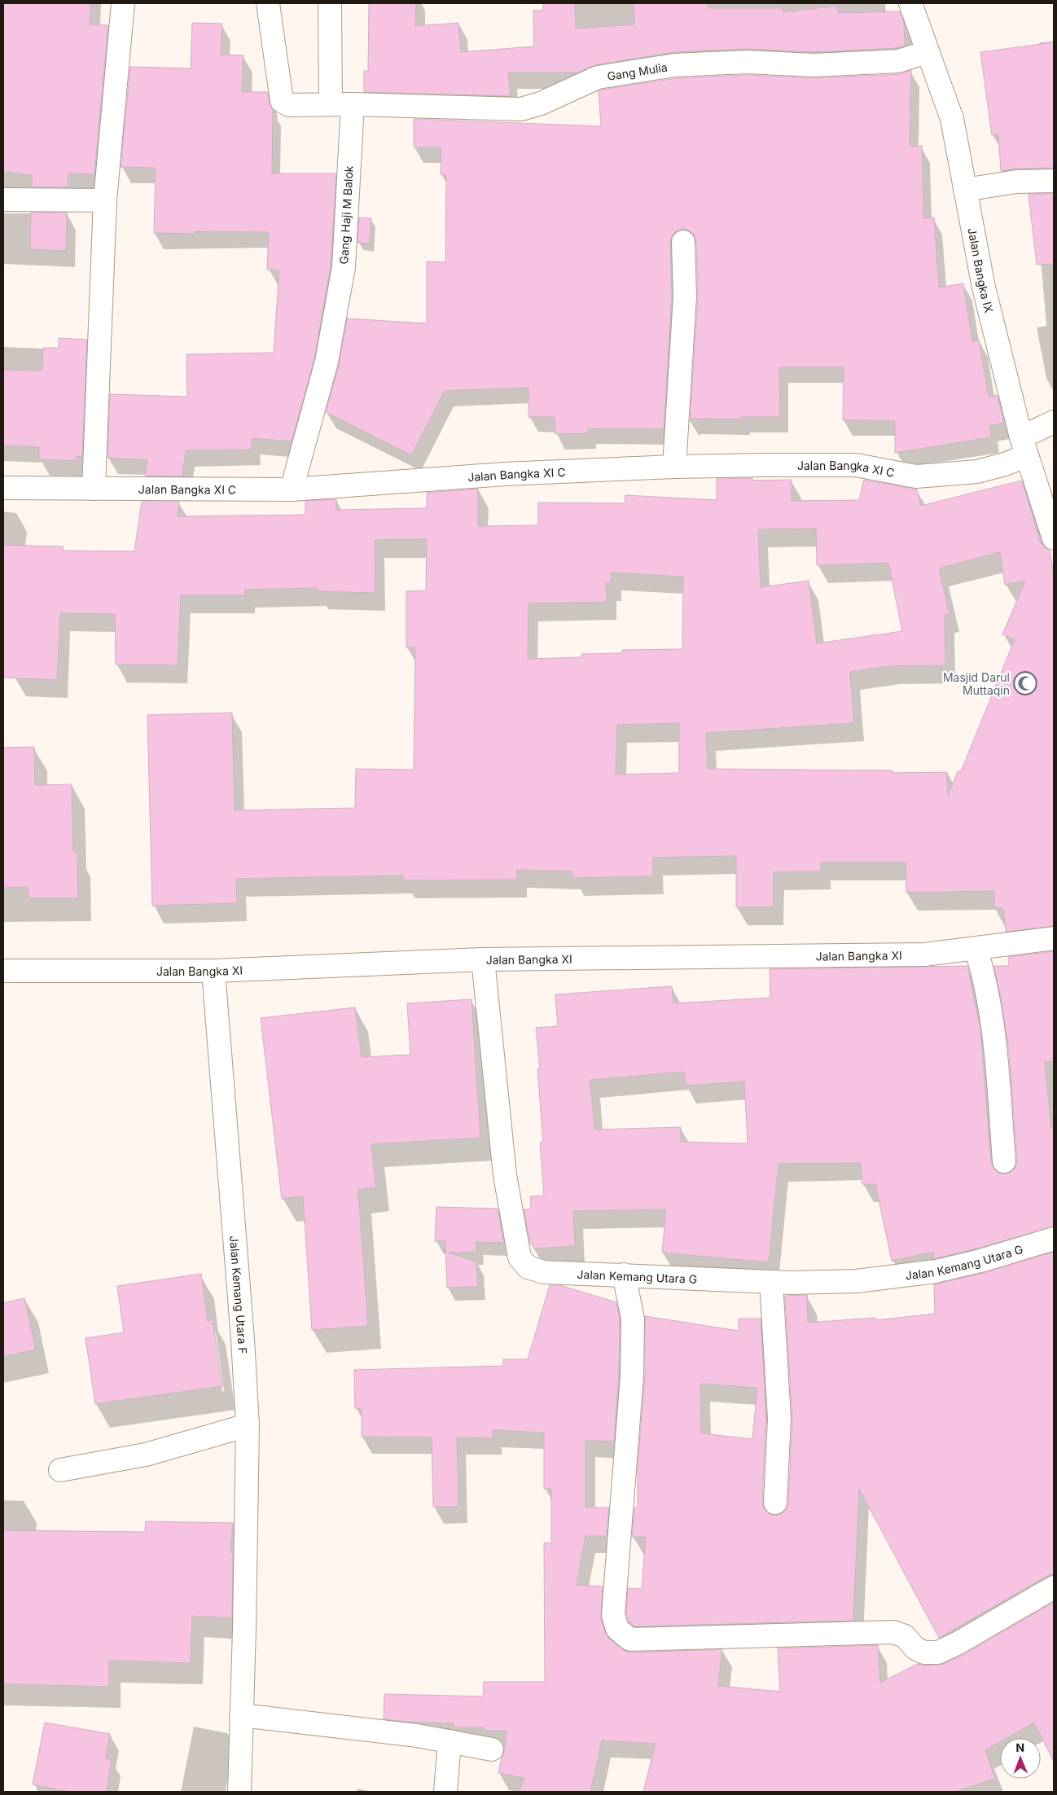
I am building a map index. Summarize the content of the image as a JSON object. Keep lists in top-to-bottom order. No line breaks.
{"streets":{"street":["Gang Mulia","Gang Haji M Balok","Jalan Bangka IX","Jalan Bangka XI C","Jalan Bangka XI","Jalan Kemang Utara G","Jalan Kemang Utara F"]},"crossings":[["Gang Mulia","Gang Haji M Balok"],["Gang Mulia","Jalan Bangka IX"],["Gang Haji M Balok","Jalan Bangka XI C"],["Jalan Bangka IX","Jalan Bangka XI C"],["Jalan Bangka XI","Jalan Kemang Utara G"],["Jalan Bangka XI","Jalan Kemang Utara F"]],"places":{"mosque":["Masjid Darul Muttaqin"]},"north":"top"}
